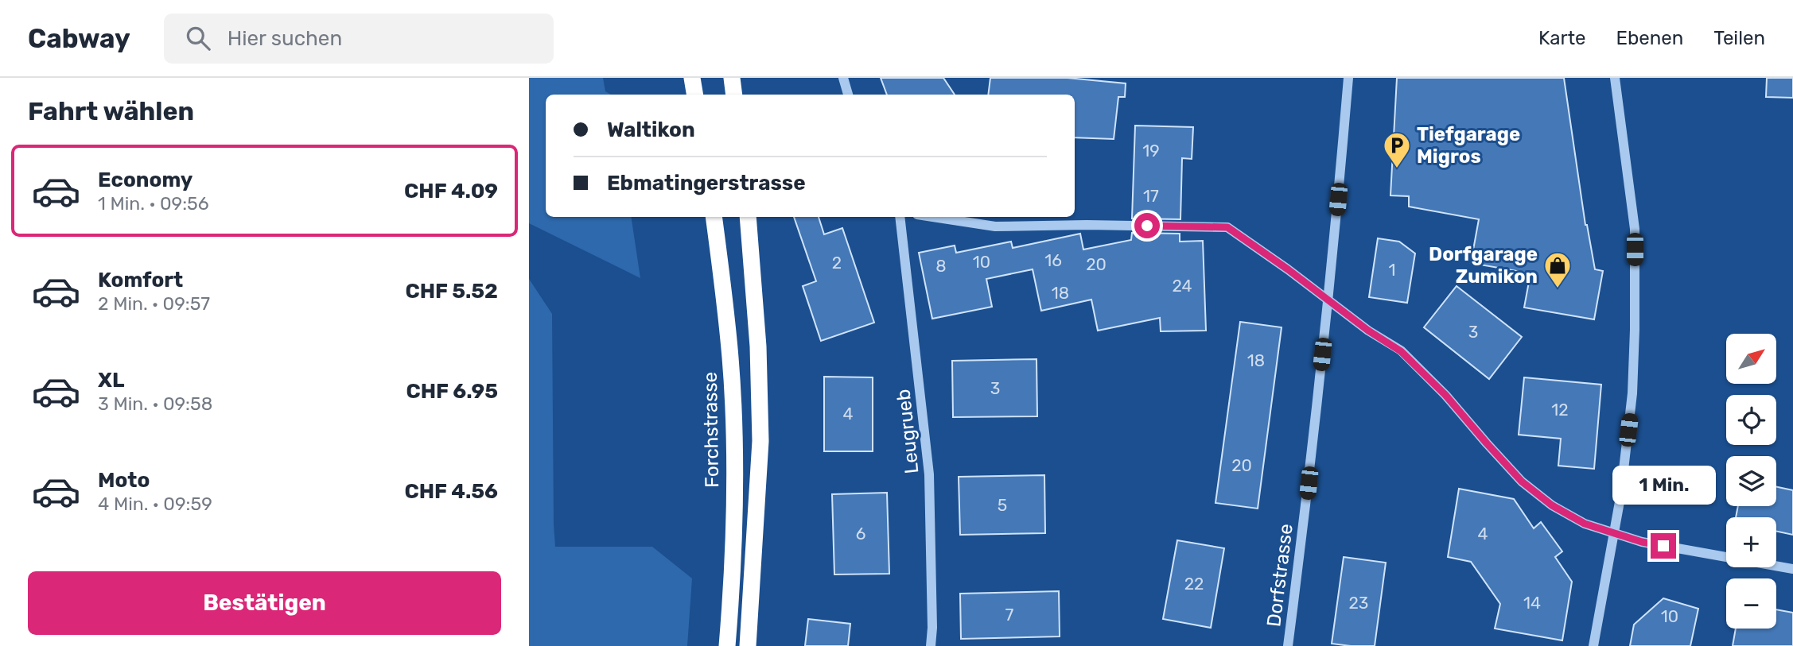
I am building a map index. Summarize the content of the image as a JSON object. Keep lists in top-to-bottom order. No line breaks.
{"streets":{"highway":["Forchstrasse"],"street":["Leugrueb","Dorfstrasse"]},"places":{"parking":["Tiefgarage Migros"],"shop":["Dorfgarage Zumikon"]},"house_numbers":["19","17","16","10","2","20","8","1","24","18","3","18","3","12","4","20","5","6","4","22","23","14","7","10"],"north":"top right","page":{"header":"Cabway","search":"Hier suchen","nav":["Karte","Ebenen","Teilen"],"heading":"Fahrt wählen","banner":["Waltikon","Ebmatingerstrasse"],"list":[{"name":"Economy","note":"1 Min. · 09:56","value":"CHF 4.09"},{"name":"Komfort","note":"2 Min. · 09:57","value":"CHF 5.52"},{"name":"XL","note":"3 Min. · 09:58","value":"CHF 6.95"},{"name":"Moto","note":"4 Min. · 09:59","value":"CHF 4.56"}],"map_buttons":["+","−"],"bubble":"1 Min.","buttons":"Bestätigen"}}
